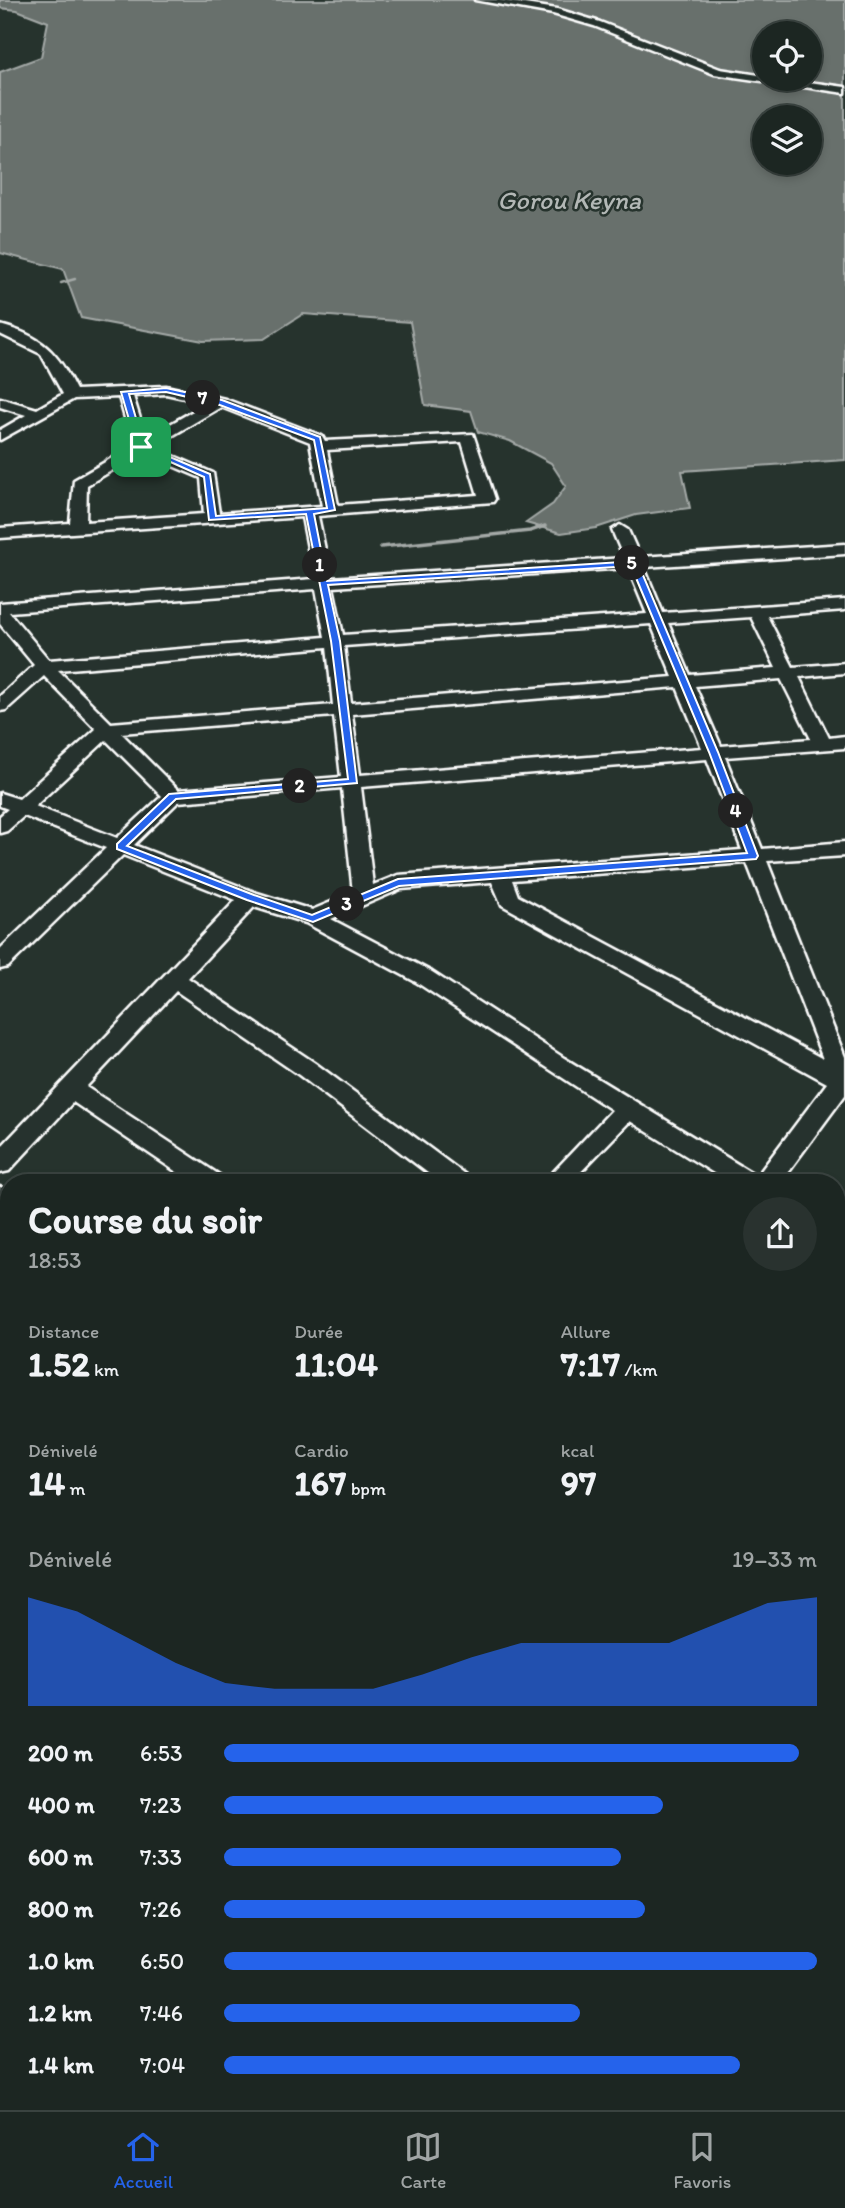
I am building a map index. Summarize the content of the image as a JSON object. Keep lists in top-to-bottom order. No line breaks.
{"water":["Gorou Keyna"],"page":{"pins":["7","5","1","2","4","3"],"heading":["Course du soir","18:53"],"stats":[["Distance","1.52 km"],["Durée","11:04"],["Allure","7:17 /km"],["Dénivelé","14 m"],["Cardio","167 bpm"],["kcal","97"]],"chart":["Dénivelé","19–33 m"],"list":[{"name":"200 m","note":"6:53"},{"name":"400 m","note":"7:23"},{"name":"600 m","note":"7:33"},{"name":"800 m","note":"7:26"},{"name":"1.0 km","note":"6:50"},{"name":"1.2 km","note":"7:46"},{"name":"1.4 km","note":"7:04"}],"tabs":["Accueil","Carte","Favoris"]}}
